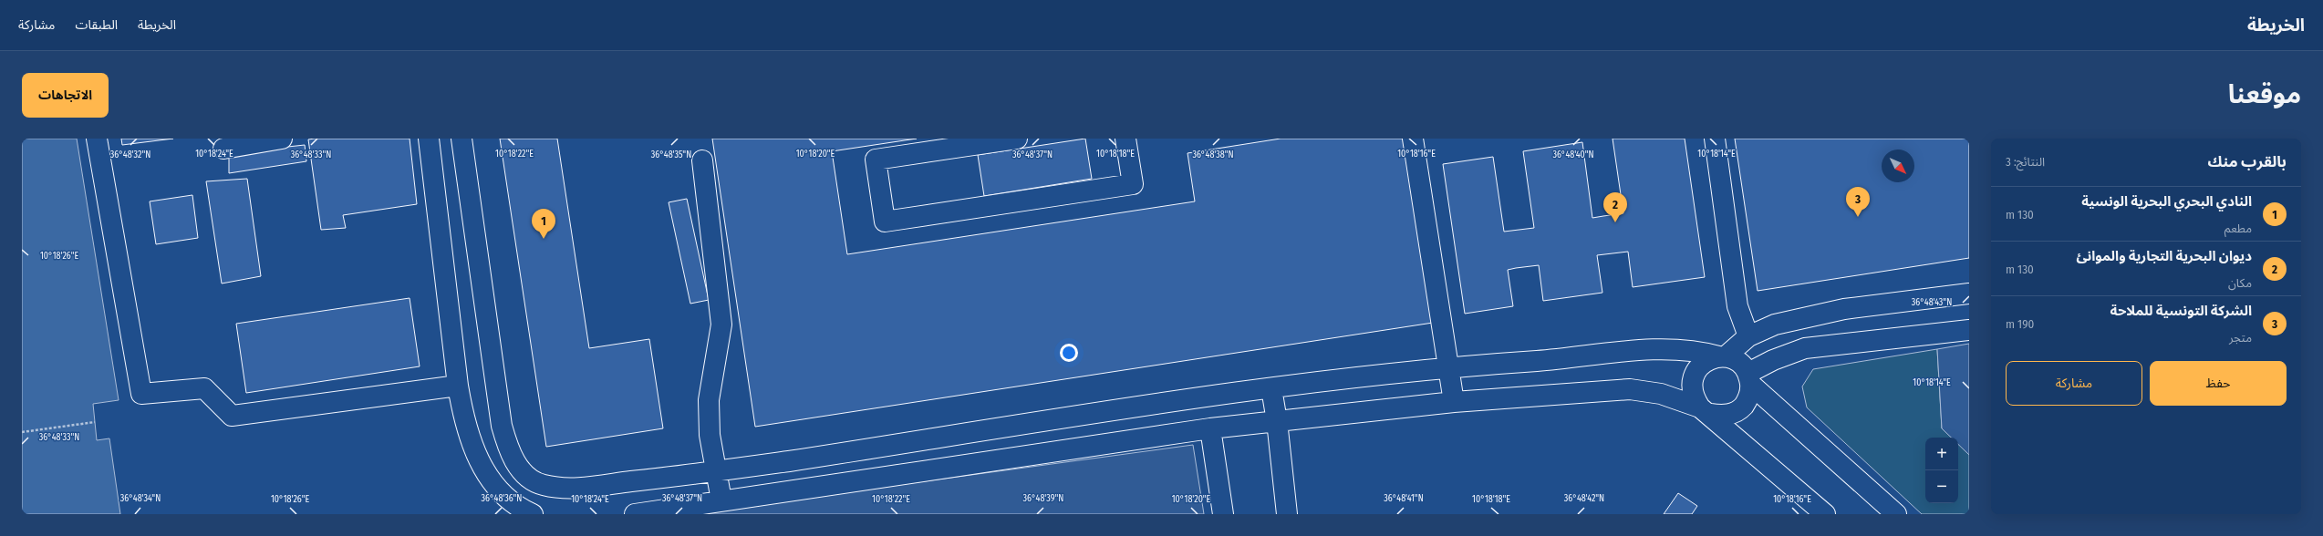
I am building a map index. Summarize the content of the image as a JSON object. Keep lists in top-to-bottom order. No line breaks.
{"north":"bottom right","page":{"header":"الخريطة","nav":["الخريطة","الطبقات","مشاركة"],"title":"موقعنا","buttons":["الاتجاهات",["حفظ","مشاركة"]],"heading":["بالقرب منك","النتائج: 3"],"list":[{"mark":"1","name":"النادي البحري البحرية الونسية","note":"مطعم","value":"130 m"},{"mark":"2","name":"ديوان البحرية التجارية والموانئ","note":"مكان","value":"130 m"},{"mark":"3","name":"الشركة التونسية للملاحة","note":"متجر","value":"190 m"}],"pins":["3","2","1"],"map_buttons":["+","−"]},"coordinates":["10°18'24\"E","10°18'22\"E","10°18'20\"E","10°18'18\"E","10°18'16\"E","10°18'14\"E","36°48'32\"N","36°48'33\"N","36°48'35\"N","36°48'37\"N","36°48'38\"N","36°48'40\"N","10°18'26\"E","36°48'43\"N","36°48'34\"N","36°48'36\"N","36°48'39\"N","36°48'41\"N","36°48'42\"N"]}
